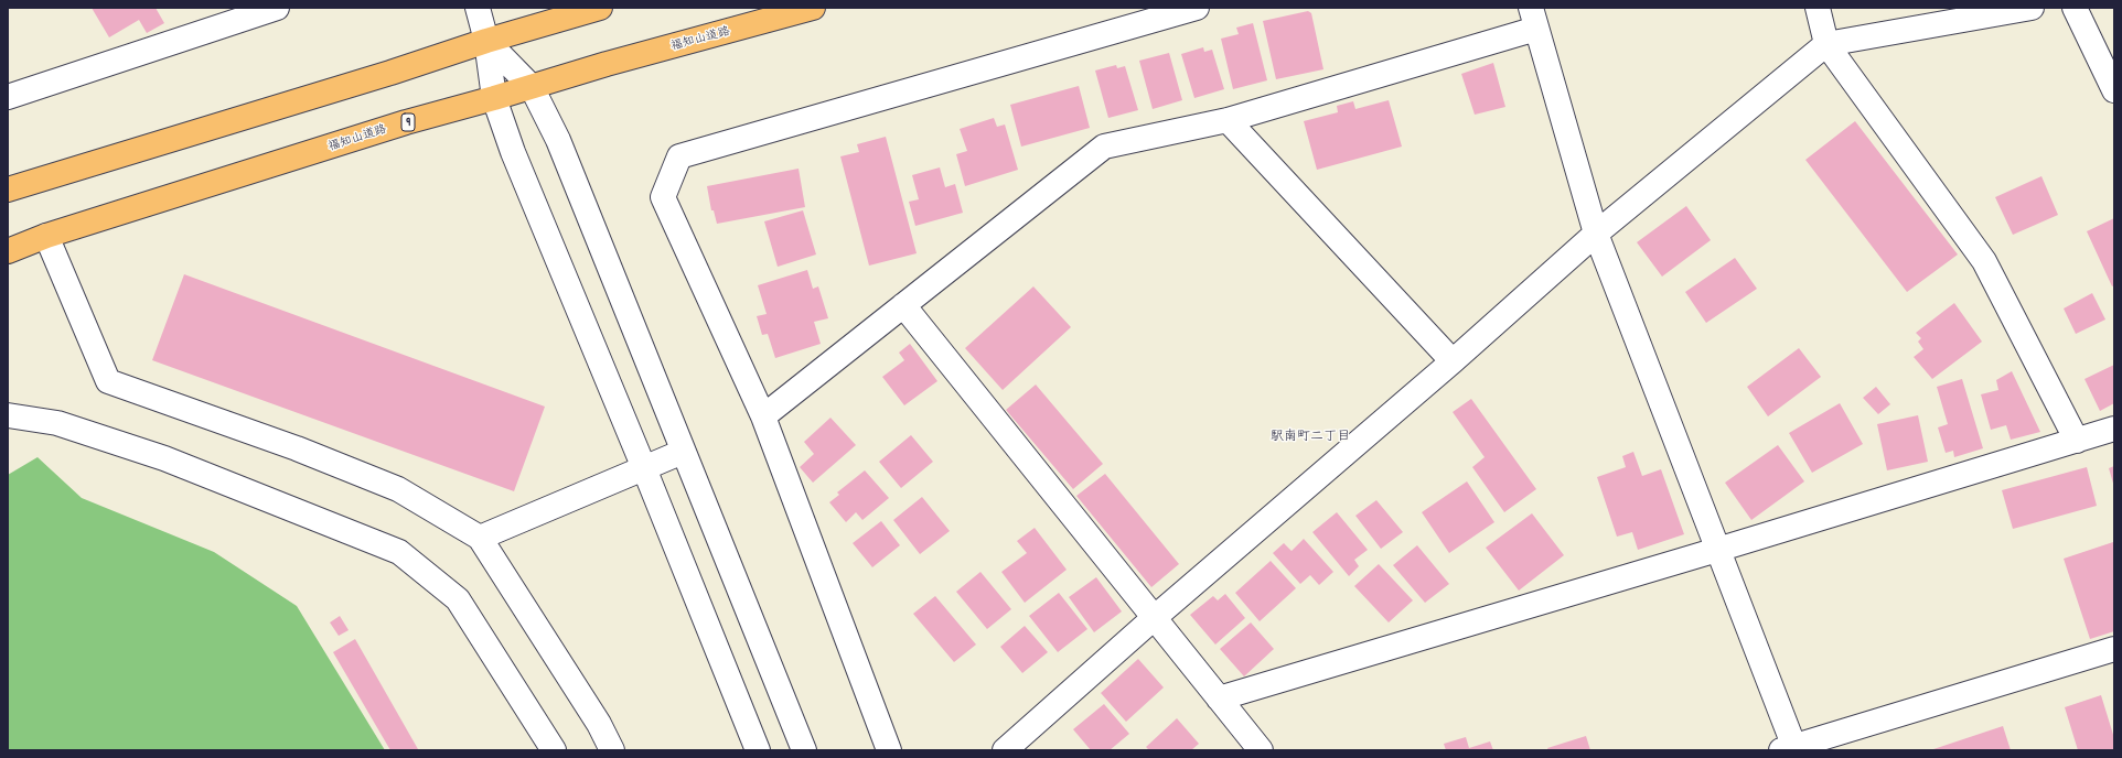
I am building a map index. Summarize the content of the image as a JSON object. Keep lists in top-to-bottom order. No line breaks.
{"streets":{"highway":["福知山道路","9"]},"districts":["駅南町二丁目"]}
